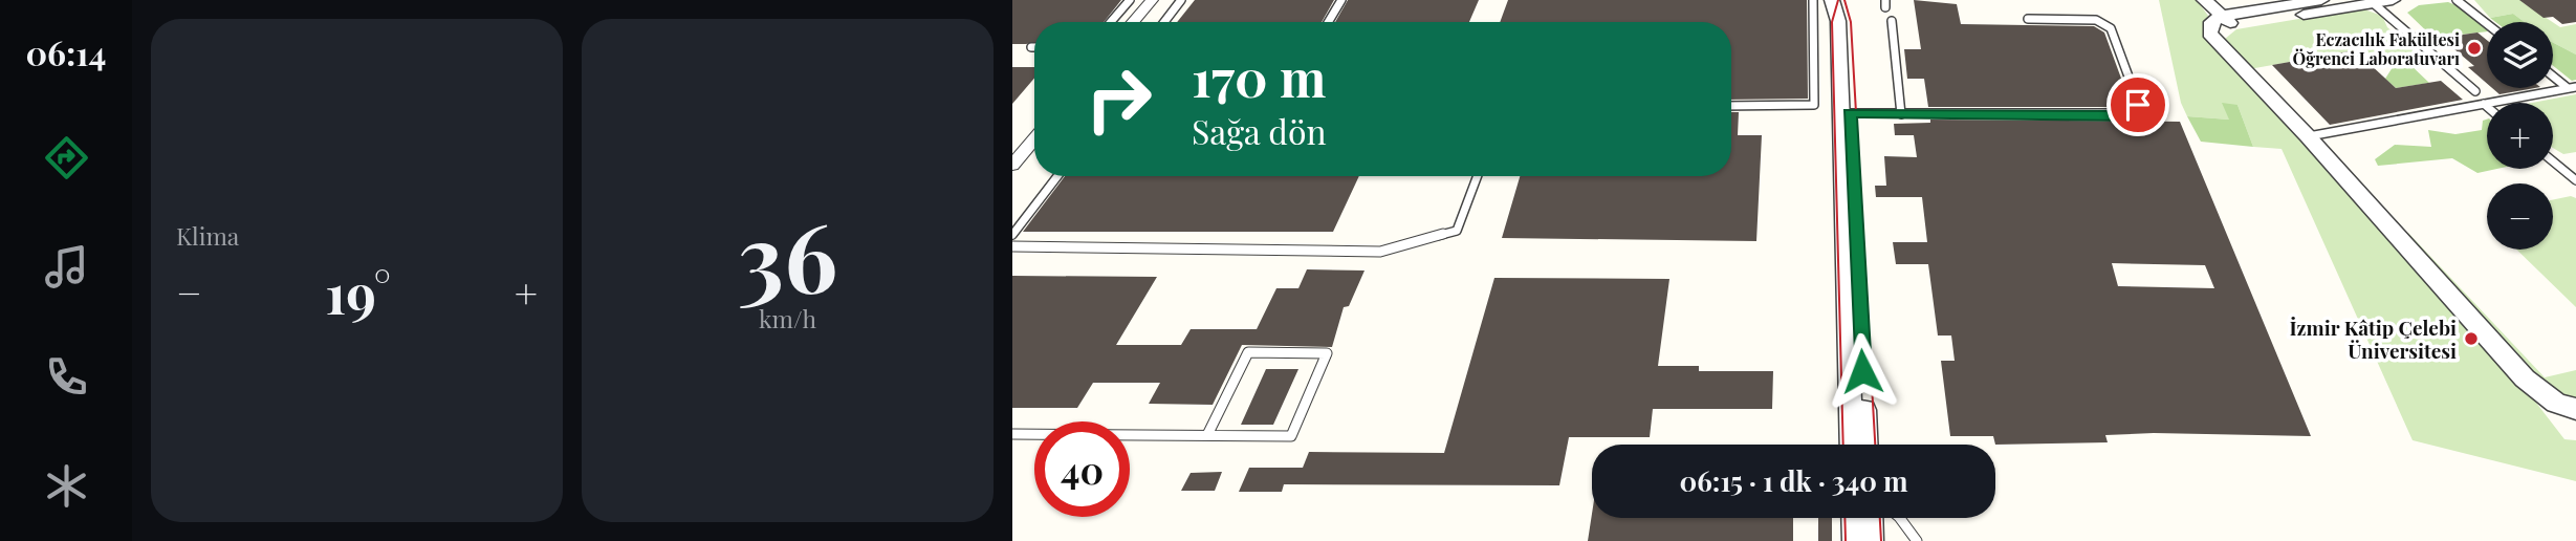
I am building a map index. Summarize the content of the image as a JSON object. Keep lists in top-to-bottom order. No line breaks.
{"places":["Eczacılık Fakültesi Öğrenci Laboratuvarı","İzmir Kâtip Çelebi Üniversitesi"],"page":{"tabs":"06:14","tile":["Klima",["36","km/h"]],"map_buttons":["+","−"],"turn":["170 m","Sağa dön"],"heat":["−","19°","+"],"limit":"40","trip":"06:15 · 1 dk · 340 m"}}
